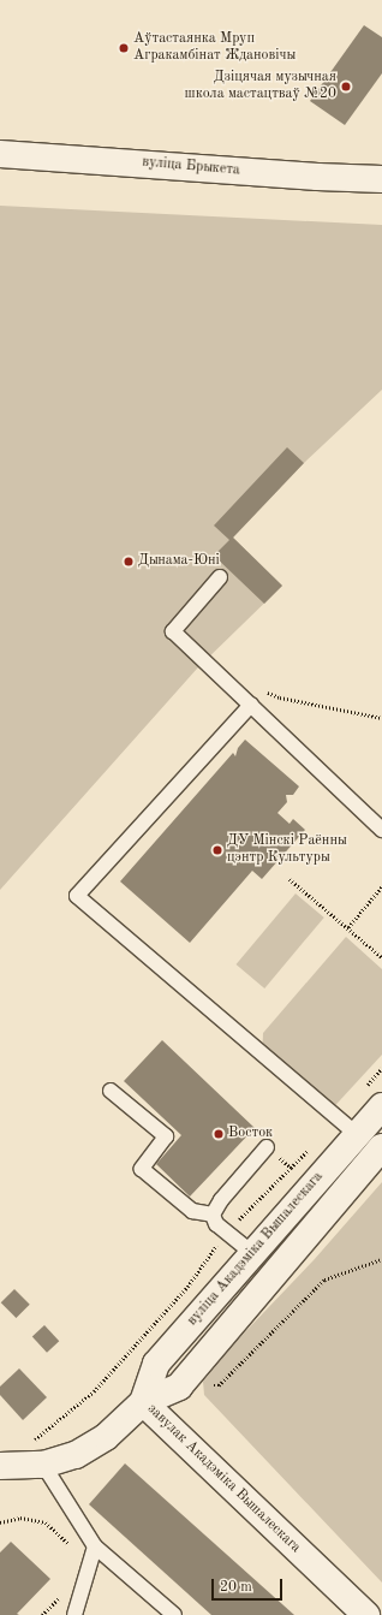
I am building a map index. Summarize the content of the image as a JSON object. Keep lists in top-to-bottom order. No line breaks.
{"streets":{"street":["вуліца Брыкета","вуліца Акадэміка Вышалескага","завулак Акадэміка Вышалескага"]},"crossings":[["вуліца Акадэміка Вышалескага","завулак Акадэміка Вышалескага"]],"places":["Аўтастаянка Мруп Агракамбінат Ждановічы","Дзіцячая музычная школа мастацтваў №20","Дынама-Юні","ДУ Мінскі Раённы цэнтр Культуры","Восток"],"scale_bar":"20 m"}
